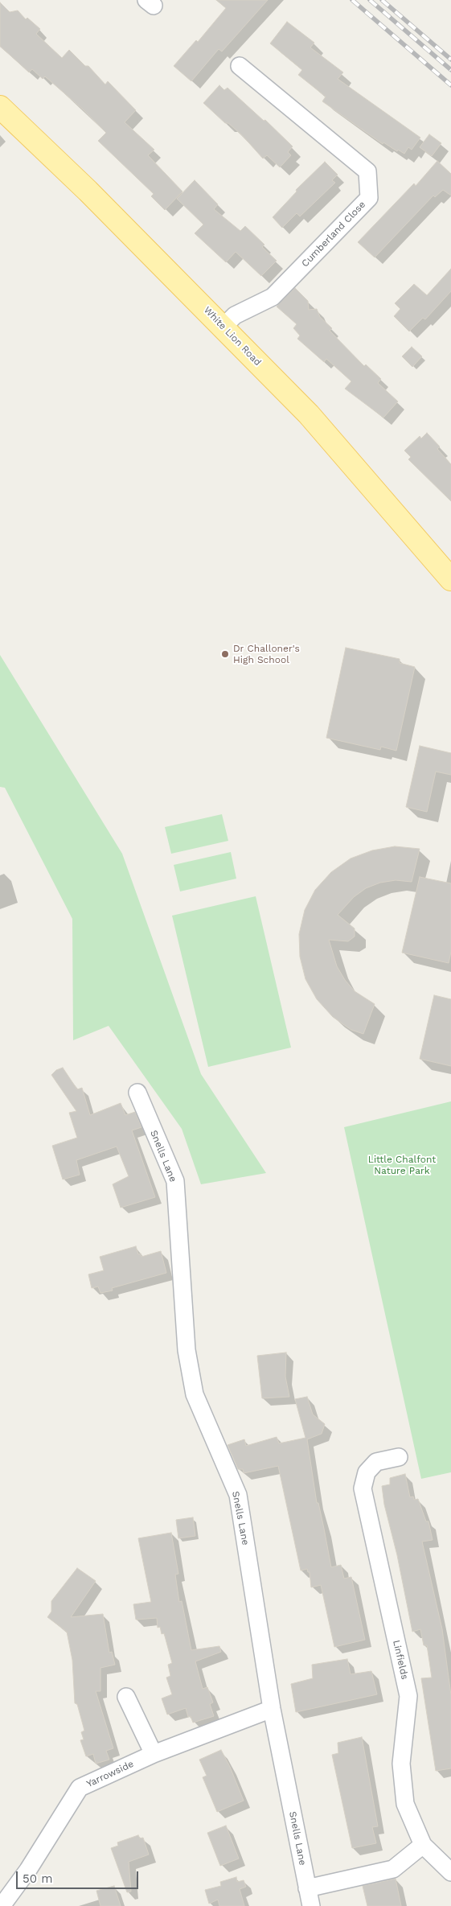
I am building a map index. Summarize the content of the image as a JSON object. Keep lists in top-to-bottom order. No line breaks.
{"streets":{"main road":["White Lion Road"],"street":["Cumberland Close","Snells Lane","Linfields","Yarrowside"]},"crossings":[["Cumberland Close","White Lion Road"],["Snells Lane","Yarrowside"]],"parks":["Little Chalfont Nature Park"],"places":["Dr Challoner's High School"],"scale_bar":"50 m"}
